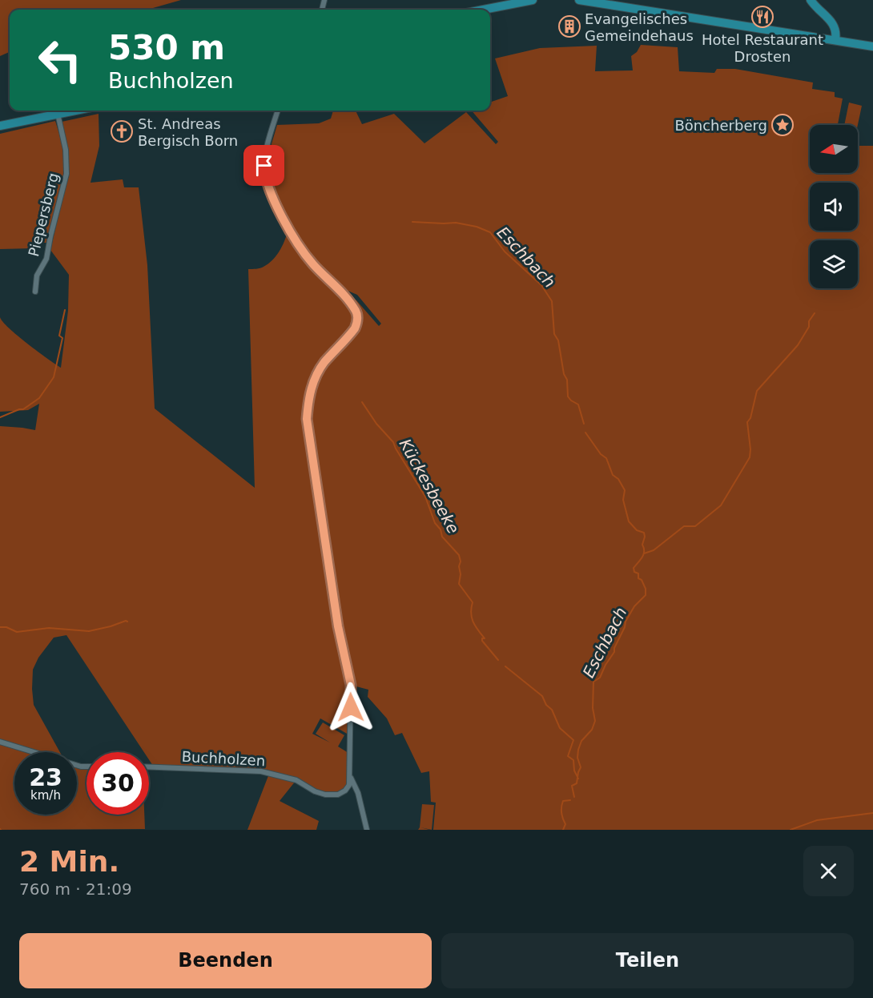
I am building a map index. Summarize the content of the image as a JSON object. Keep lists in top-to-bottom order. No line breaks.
{"streets":{"street":["Piepersberg","Buchholzen"]},"water":["Eschbach","Kückesbeeke"],"places":{"restaurant":["Hotel Restaurant Drosten"],"building":["Evangelisches Gemeindehaus"],"place":["Böncherberg"],"church":["St. Andreas Bergisch Born"]},"north":"left","page":{"turn":["530 m","Buchholzen"],"speed":"23 km/h","limit":"30","heading":["2 Min.","760 m · 21:09"],"buttons":["Beenden","Teilen"]}}
